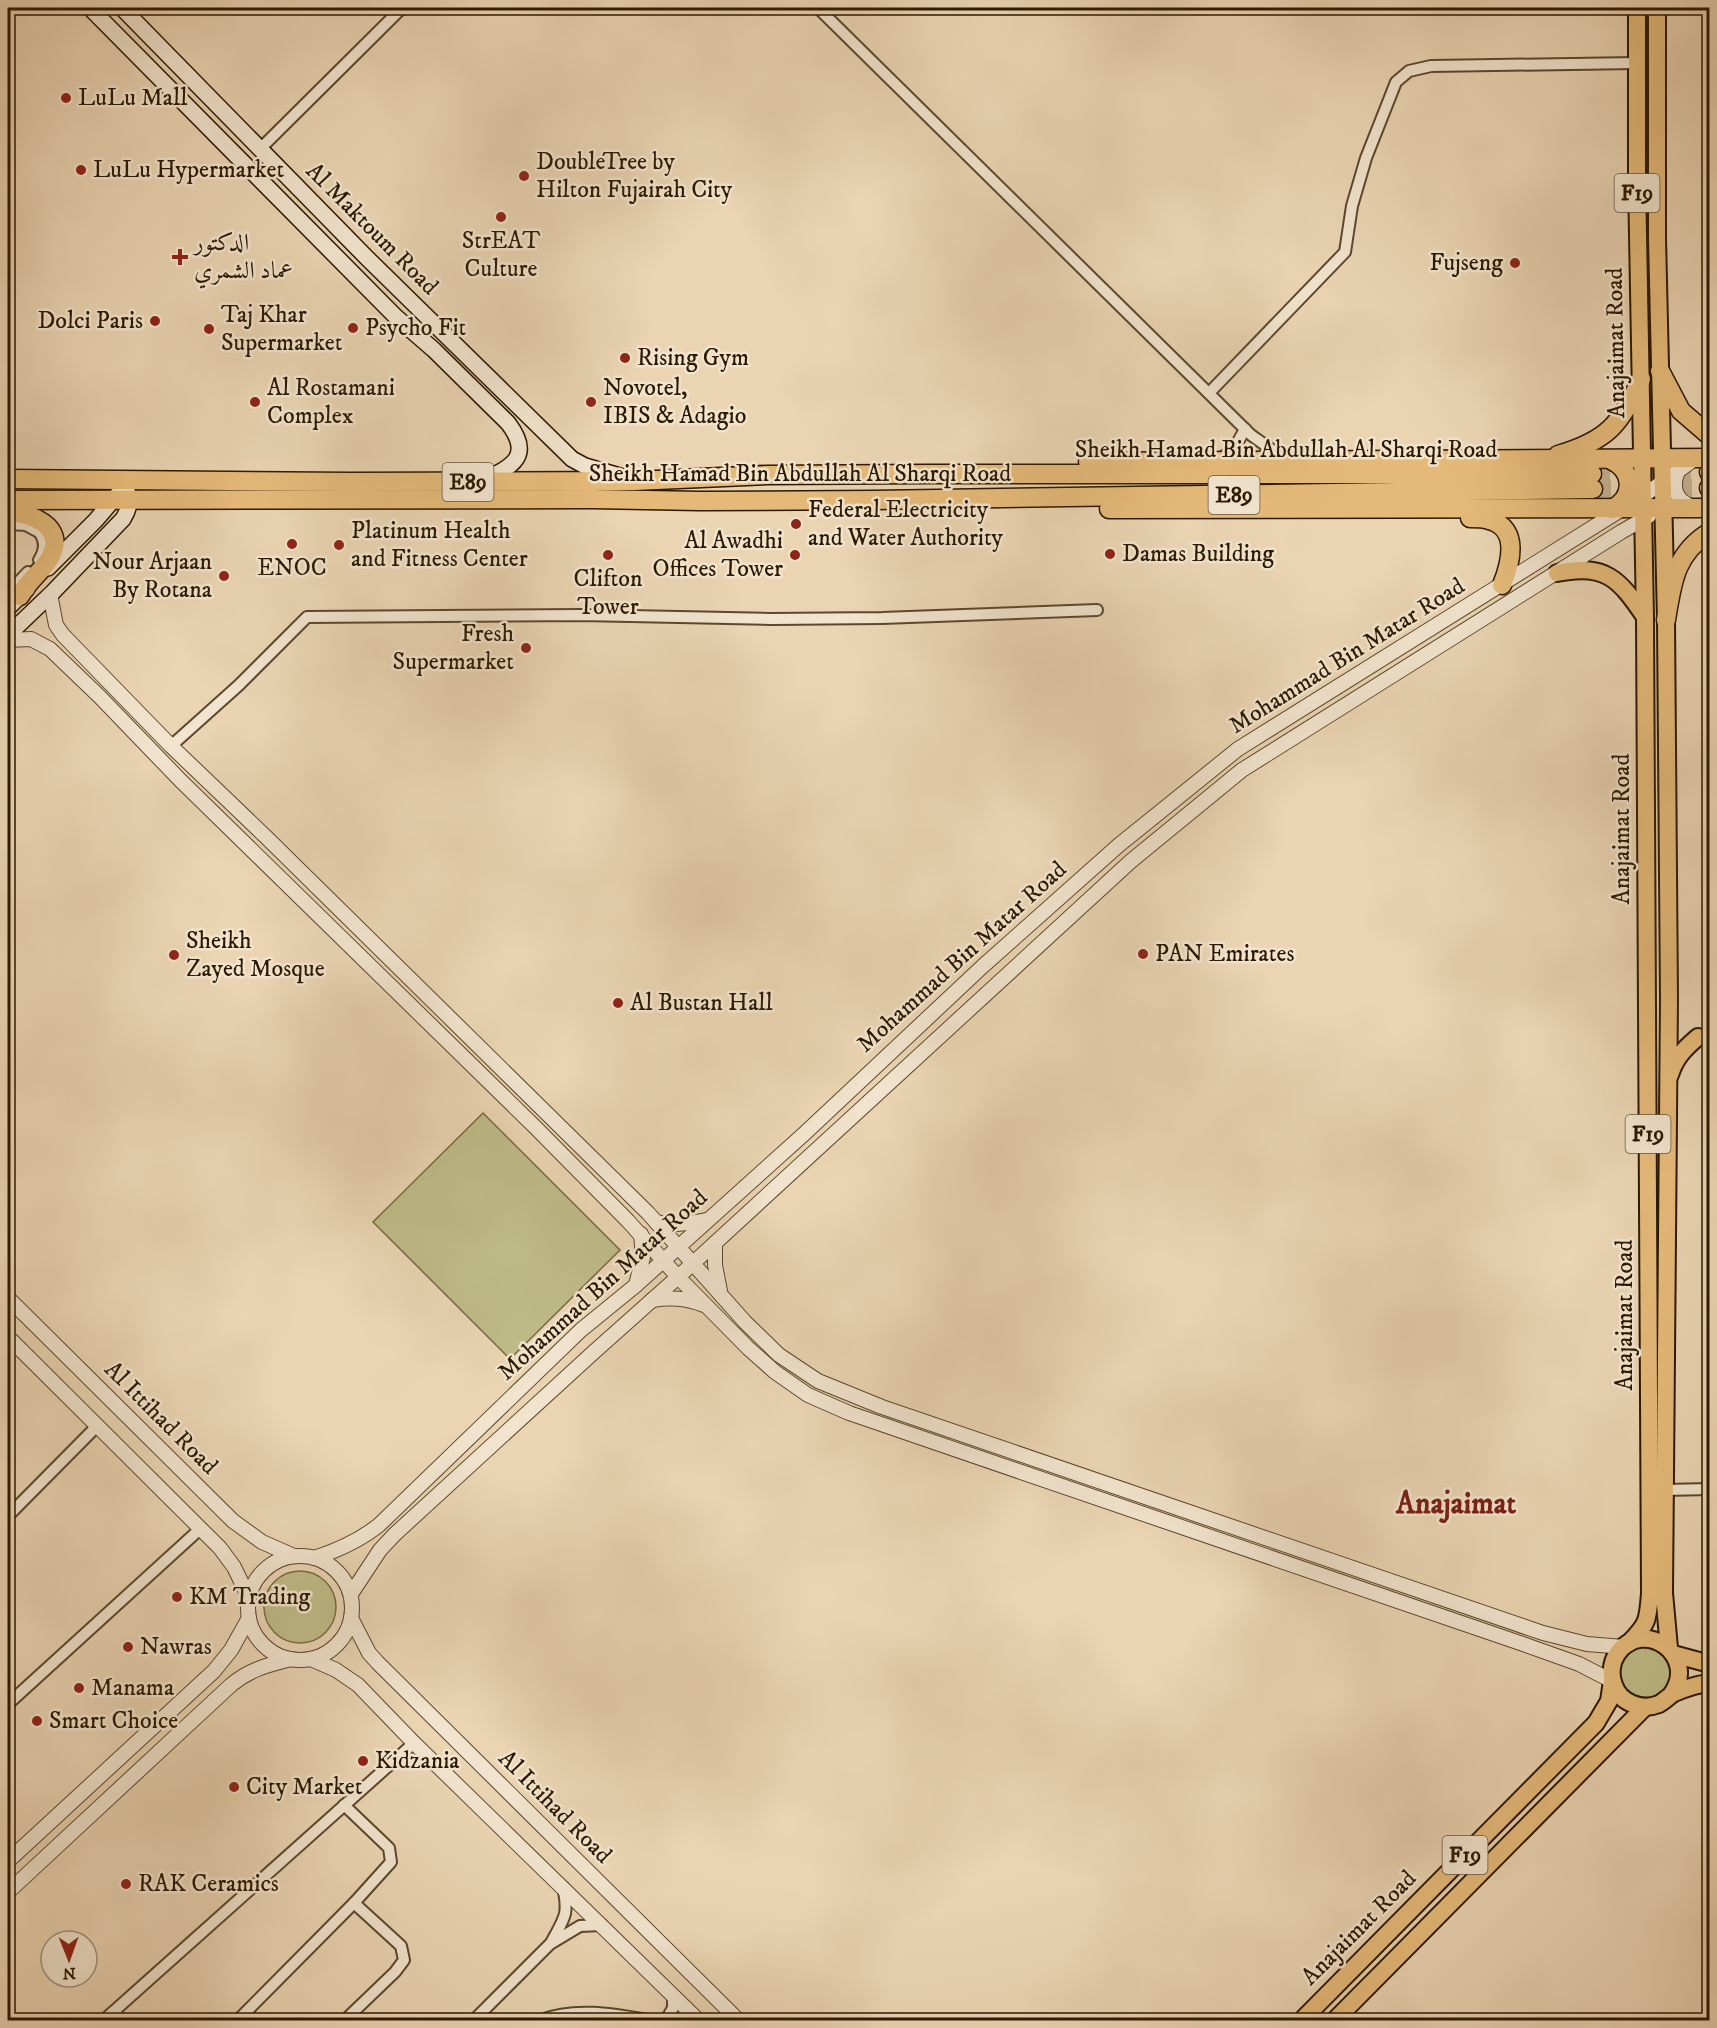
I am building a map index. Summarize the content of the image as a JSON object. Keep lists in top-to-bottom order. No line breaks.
{"streets":{"highway":["Sheikh Hamad Bin Abdullah Al Sharqi Road","E89"],"main road":["F19","Al Maktoum Road","Anajaimat Road"],"street":["Mohammad Bin Matar Road","Al Ittihad Road"]},"crossings":[["F19","Anajaimat Road"],["Al Maktoum Road","Sheikh Hamad Bin Abdullah Al Sharqi Road"],["Anajaimat Road","Mohammad Bin Matar Road"],["Mohammad Bin Matar Road","Al Ittihad Road"]],"districts":["Anajaimat"],"places":{"other":["LuLu Mall","LuLu Hypermarket","DoubleTree by Hilton Fujairah City","StrEAT Culture","Fujseng","Dolci Paris","Psycho Fit","Taj Khar Supermarket","Rising Gym","Al Rostamani Complex","Novotel, IBIS & Adagio","Federal Electricity and Water Authority","ENOC","Platinum Health and Fitness Center","Damas Building","Clifton Tower","Al Awadhi Offices Tower","Nour Arjaan By Rotana","Fresh Supermarket","PAN Emirates","Sheikh Zayed Mosque","Al Bustan Hall","KM Trading","Nawras","Manama","Smart Choice","Kidzania","City Market","RAK Ceramics"],"health":["الدكتور عماد الشمري"]},"north":"bottom"}
